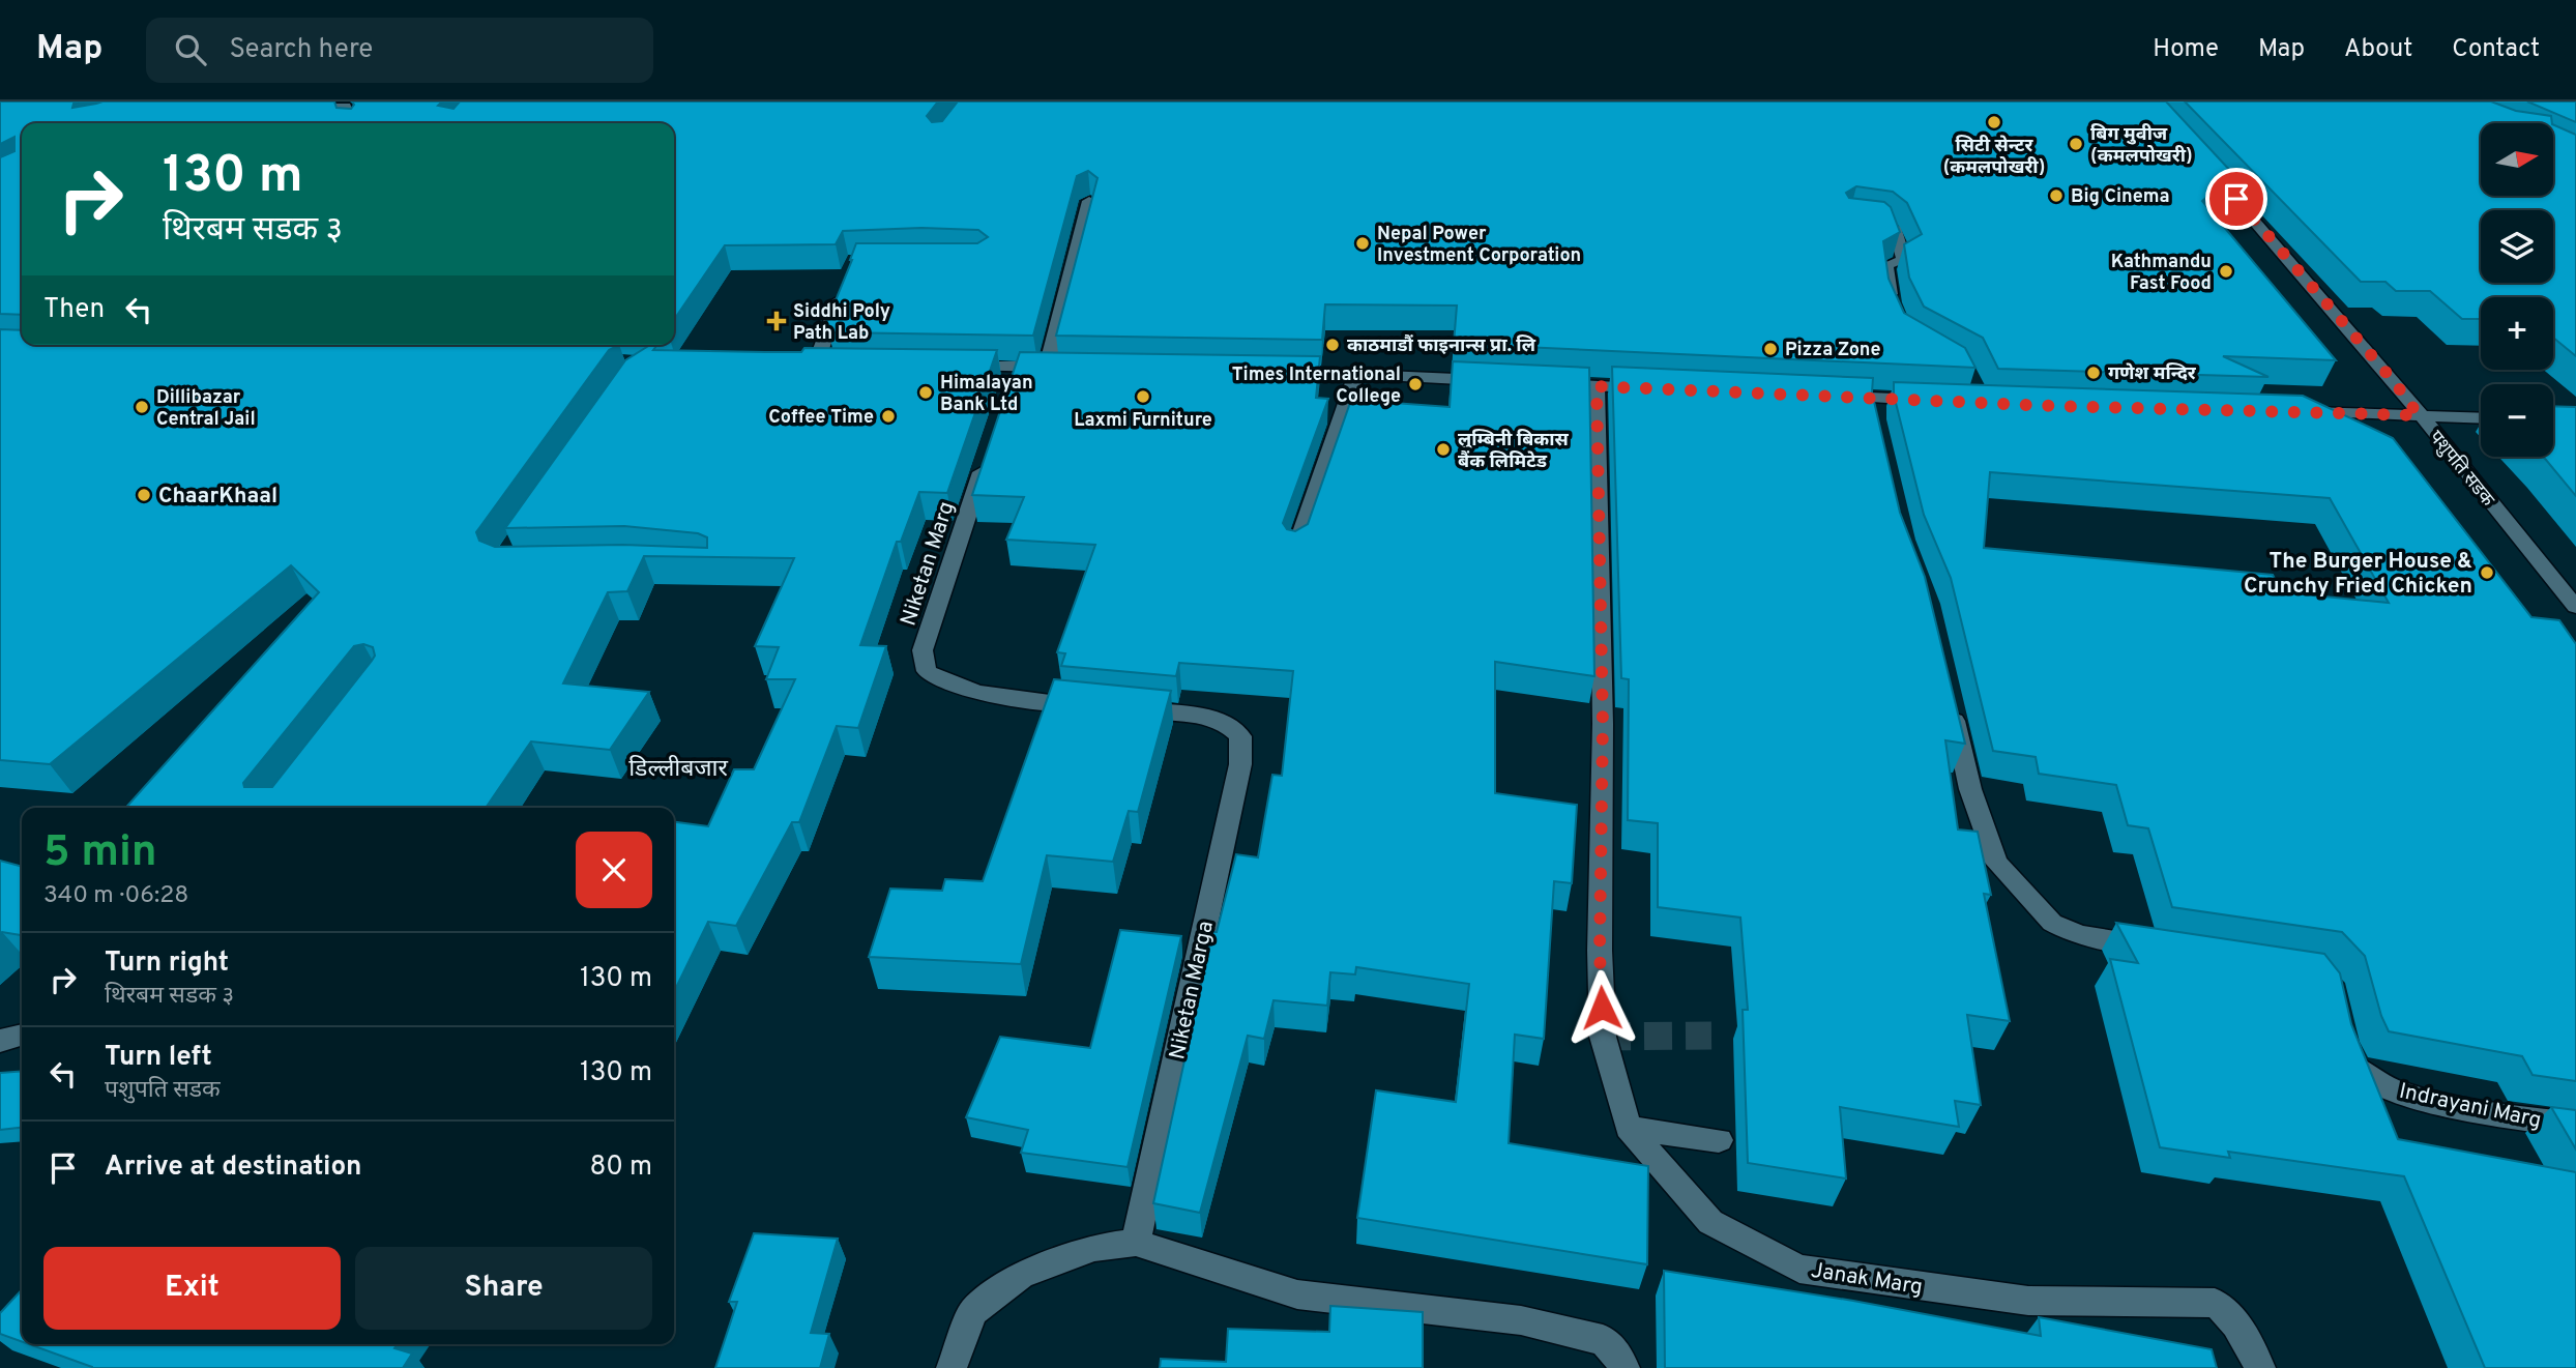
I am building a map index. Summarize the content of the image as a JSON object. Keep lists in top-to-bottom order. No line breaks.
{"streets":{"street":["पशुपति सडक","Niketan Marg","Niketan Marga","Indrayani Marg","Janak Marg"]},"districts":["डिल्लीबजार"],"places":{"other":["सिटी सेन्टर (कमलपोखरी)","बिग मुवीज (कमलपोखरी)","Big Cinema","Nepal Power Investment Corporation","Kathmandu Fast Food","काठमाडौं फाइनान्स प्रा. लि","Pizza Zone","गणेश मन्दिर","Times International College","Himalayan Bank Ltd","Laxmi Furniture","Dillibazar Central Jail","Coffee Time","लुम्बिनी बिकास बैंक लिमिटेड","ChaarKhaal","The Burger House & Crunchy Fried Chicken"],"health":["Siddhi Poly Path Lab"]},"north":"right","page":{"header":"Map","search":"Search here","nav":["Home","Map","About","Contact"],"map_buttons":["+","−"],"turn":["130 m","थिरबम सडक ३"],"then":"Then","heading":["5 min","340 m · 06:28"],"list":[{"name":"Turn right","note":"थिरबम सडक ३","value":"130 m"},{"name":"Turn left","note":"पशुपति सडक","value":"130 m"},{"name":"Arrive at destination","value":"80 m"}],"buttons":["Exit","Share"]}}
